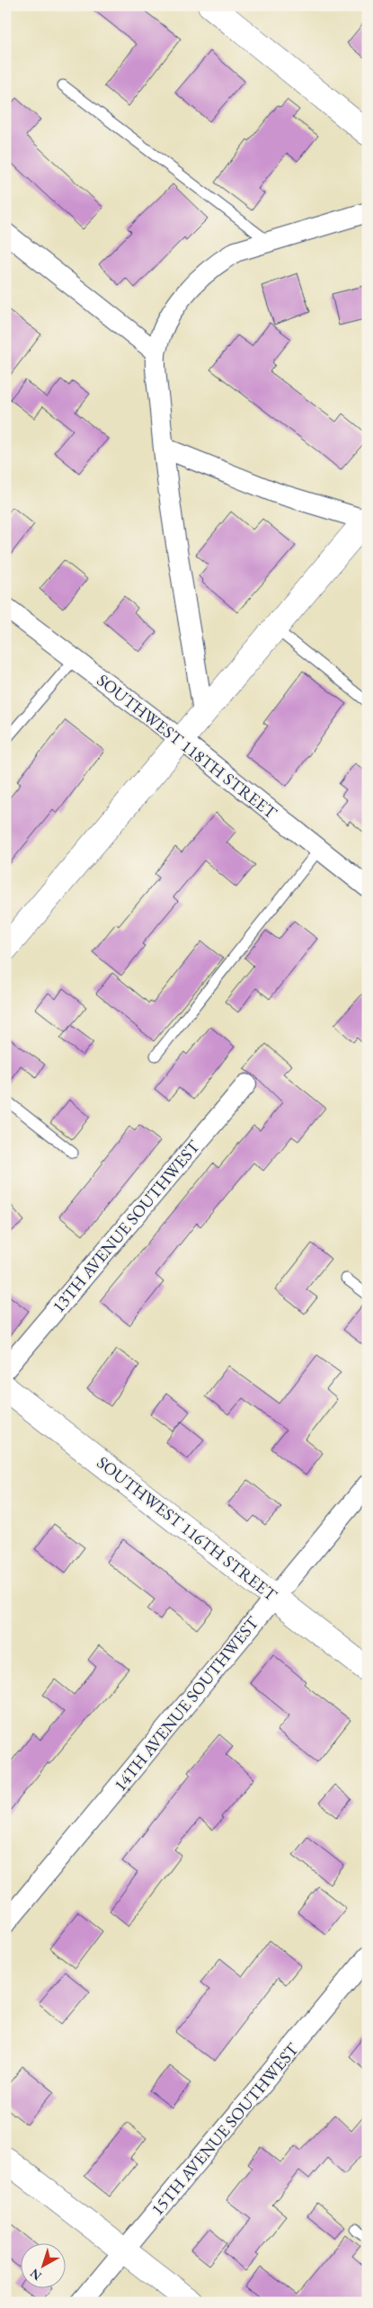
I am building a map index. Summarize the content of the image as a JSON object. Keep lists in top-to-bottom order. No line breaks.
{"streets":{"street":["SOUTHWEST 118TH STREET","13TH AVENUE SOUTHWEST","SOUTHWEST 116TH STREET","14TH AVENUE SOUTHWEST","15TH AVENUE SOUTHWEST"]},"crossings":[["SOUTHWEST 116TH STREET","14TH AVENUE SOUTHWEST"]],"north":"bottom left"}
